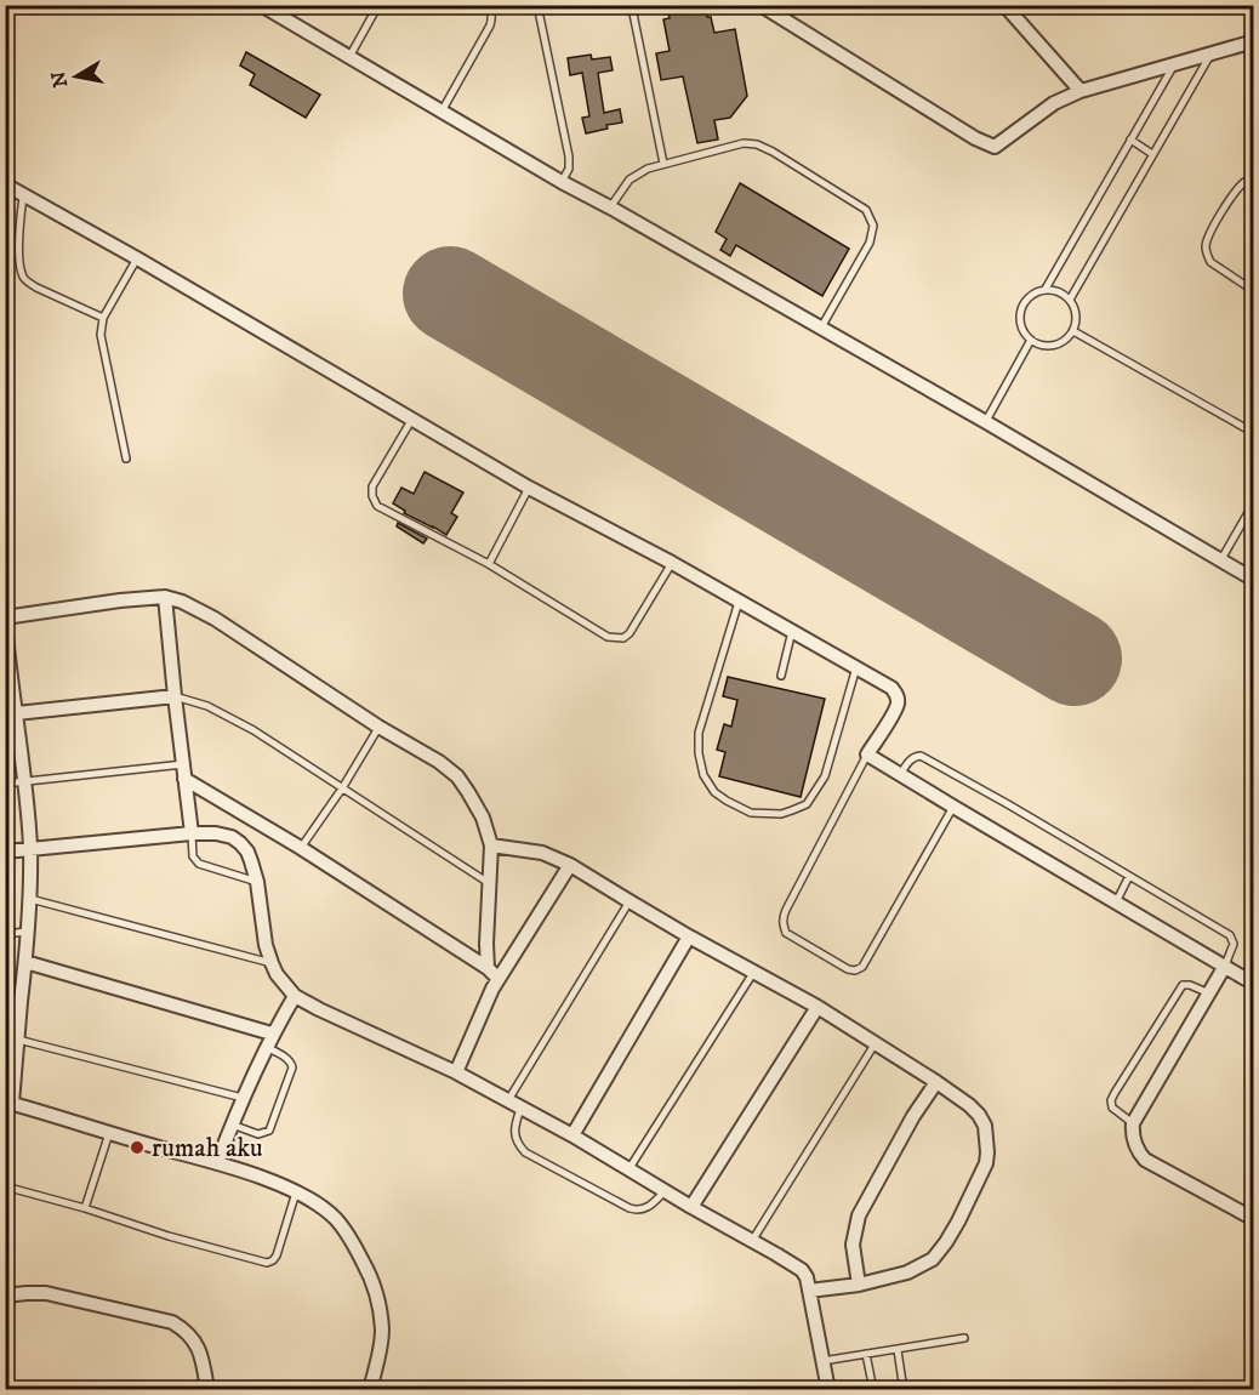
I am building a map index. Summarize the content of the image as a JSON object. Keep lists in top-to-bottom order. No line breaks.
{"places":["rumah aku"],"north":"left"}
